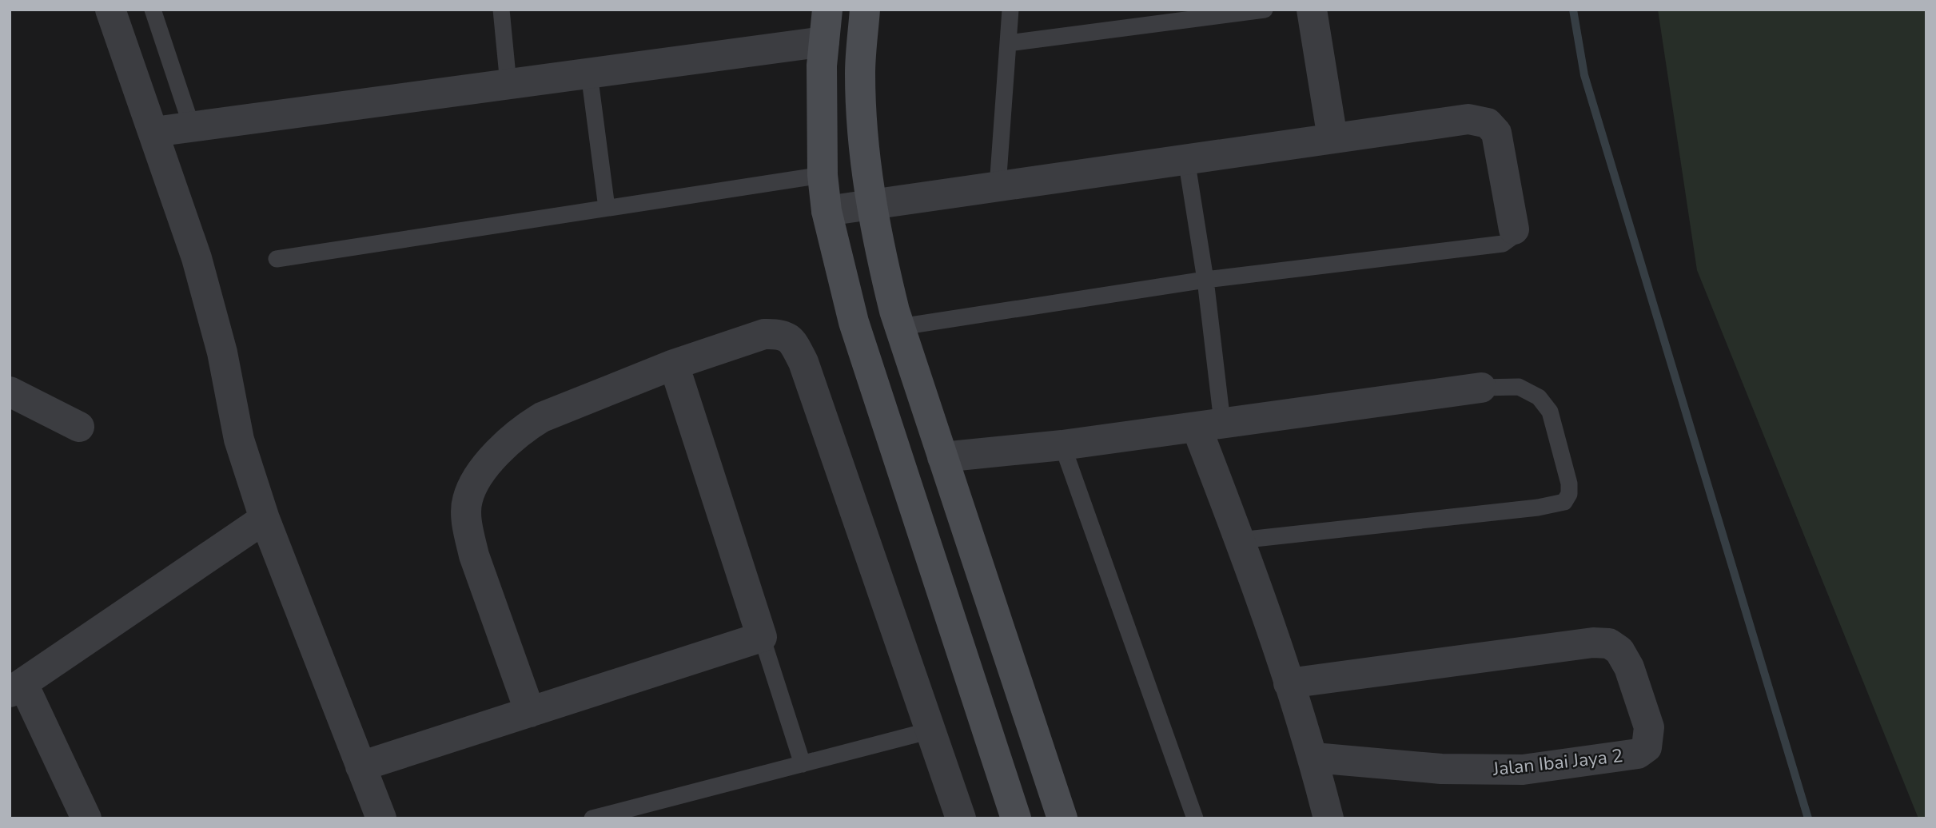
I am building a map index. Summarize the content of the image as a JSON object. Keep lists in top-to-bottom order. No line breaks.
{"streets":{"street":["Jalan Ibai Jaya 2"]}}
